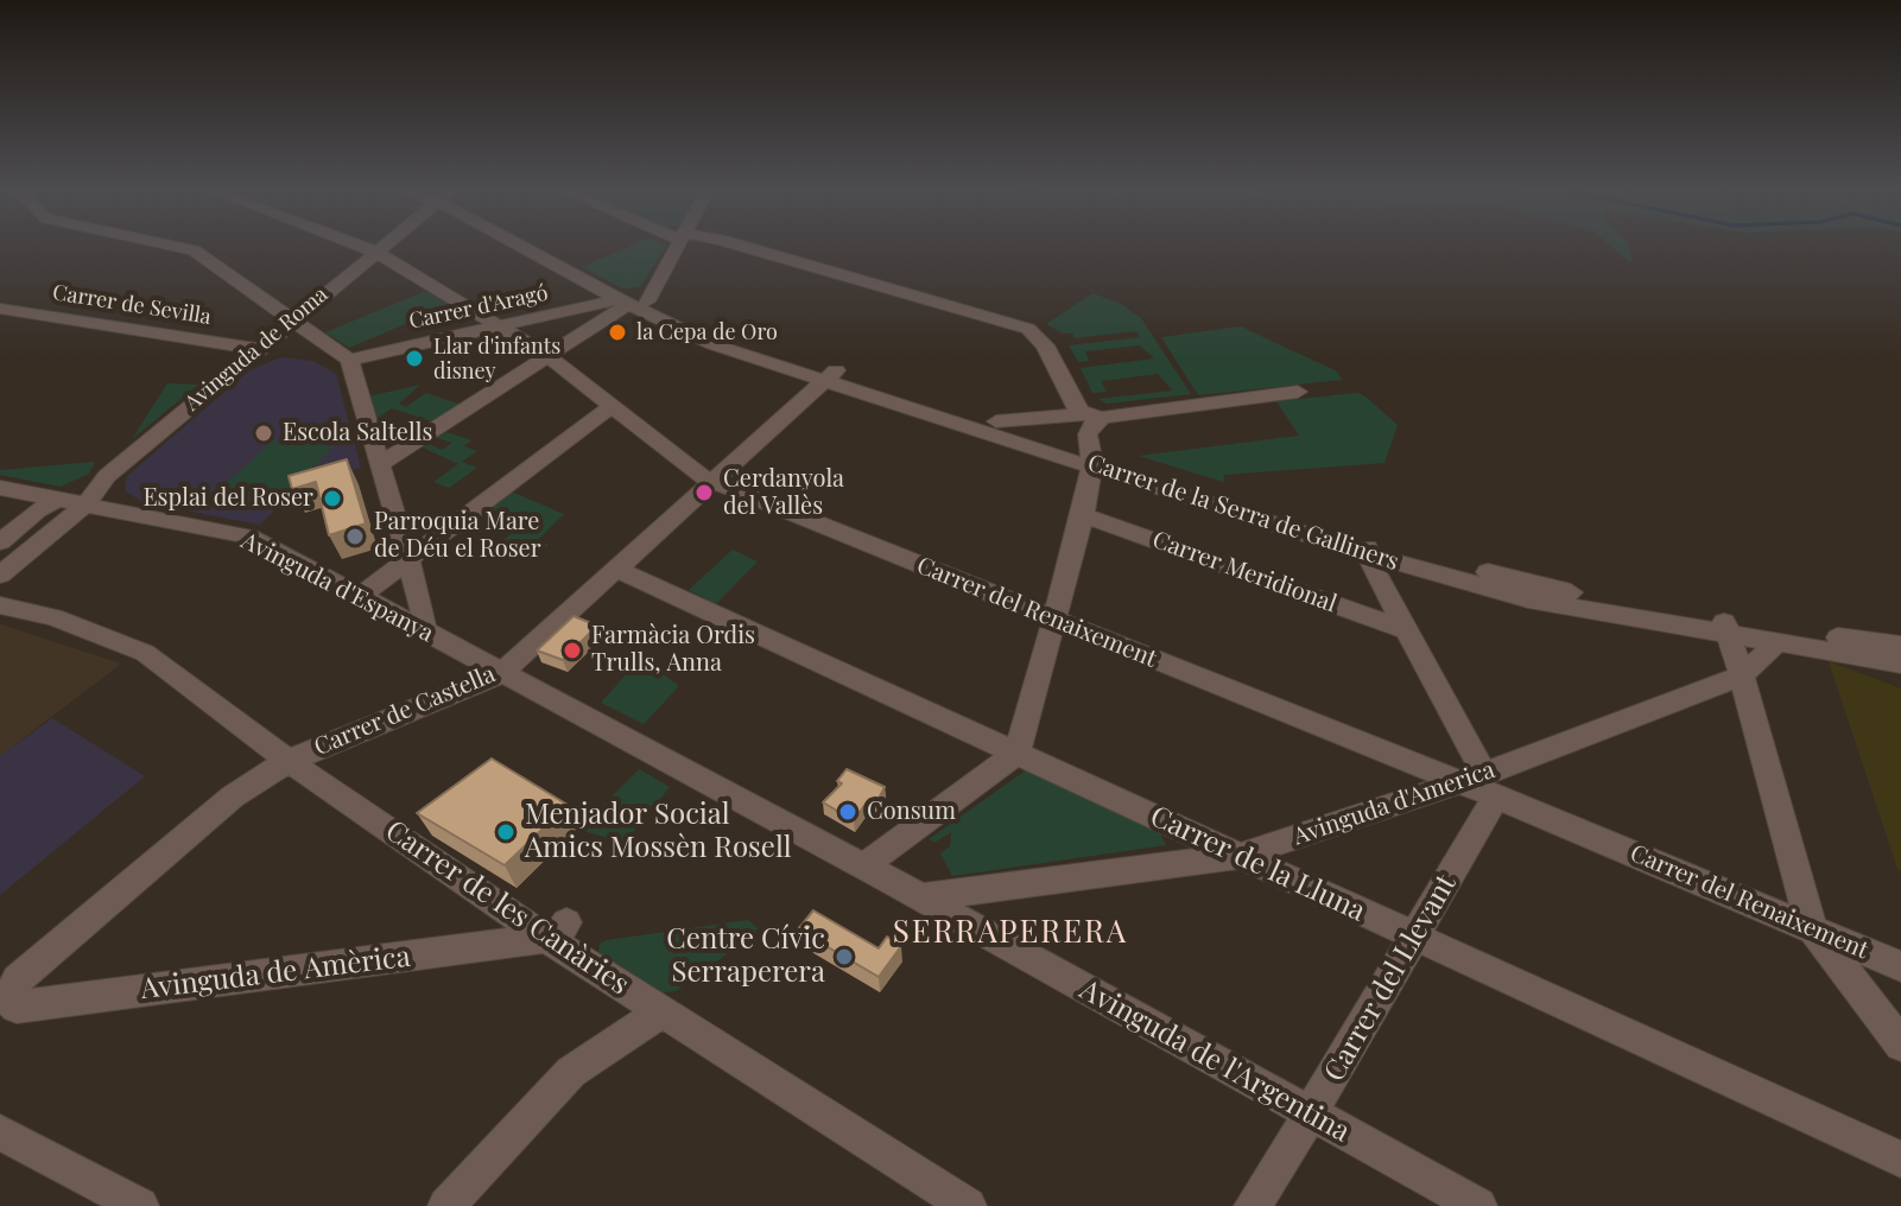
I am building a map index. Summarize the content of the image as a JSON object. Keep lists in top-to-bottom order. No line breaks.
{"streets":{"street":["Carrer de Sevilla","Carrer d'Aragó","Avinguda de Roma","Carrer de la Serra de Galliners","Carrer Meridional","Avinguda d'Espanya","Carrer del Renaixement","Carrer de Castella","Avinguda d'America","Carrer de la Lluna","Carrer de les Canàries","Avinguda de Amèrica","Carrer del Llevant","Avinguda de l'Argentina"]},"crossings":[["Carrer de Sevilla","Avinguda de Roma"],["Carrer d'Aragó","Carrer de la Serra de Galliners"],["Carrer d'Aragó","Carrer del Renaixement"],["Avinguda de Roma","Avinguda d'Espanya"],["Avinguda de Roma","Carrer del Renaixement"],["Carrer de la Serra de Galliners","Carrer de Castella"],["Avinguda d'Espanya","Carrer de Castella"],["Avinguda d'Espanya","Avinguda de l'Argentina"],["Carrer del Renaixement","Carrer de Castella"],["Carrer del Renaixement","Avinguda d'America"],["Carrer del Renaixement","Carrer del Llevant"],["Carrer de Castella","Carrer de la Lluna"],["Carrer de Castella","Carrer de les Canàries"],["Carrer de Castella","Avinguda de Amèrica"],["Carrer de Castella","Avinguda de l'Argentina"],["Avinguda d'America","Carrer de la Lluna"],["Avinguda d'America","Carrer del Llevant"],["Avinguda d'America","Avinguda de l'Argentina"],["Carrer de la Lluna","Carrer del Llevant"],["Carrer de les Canàries","Avinguda de Amèrica"],["Carrer del Llevant","Avinguda de l'Argentina"]],"districts":["SERRAPERERA"],"places":["la Cepa de Oro","Llar d'infants disney","Escola Saltells","Cerdanyola del Vallès","Esplai del Roser","Parroquia Mare de Déu el Roser","Farmàcia Ordis Trulls, Anna","Consum","Menjador Social Amics Mossèn Rosell","Centre Cívic Serraperera"]}
